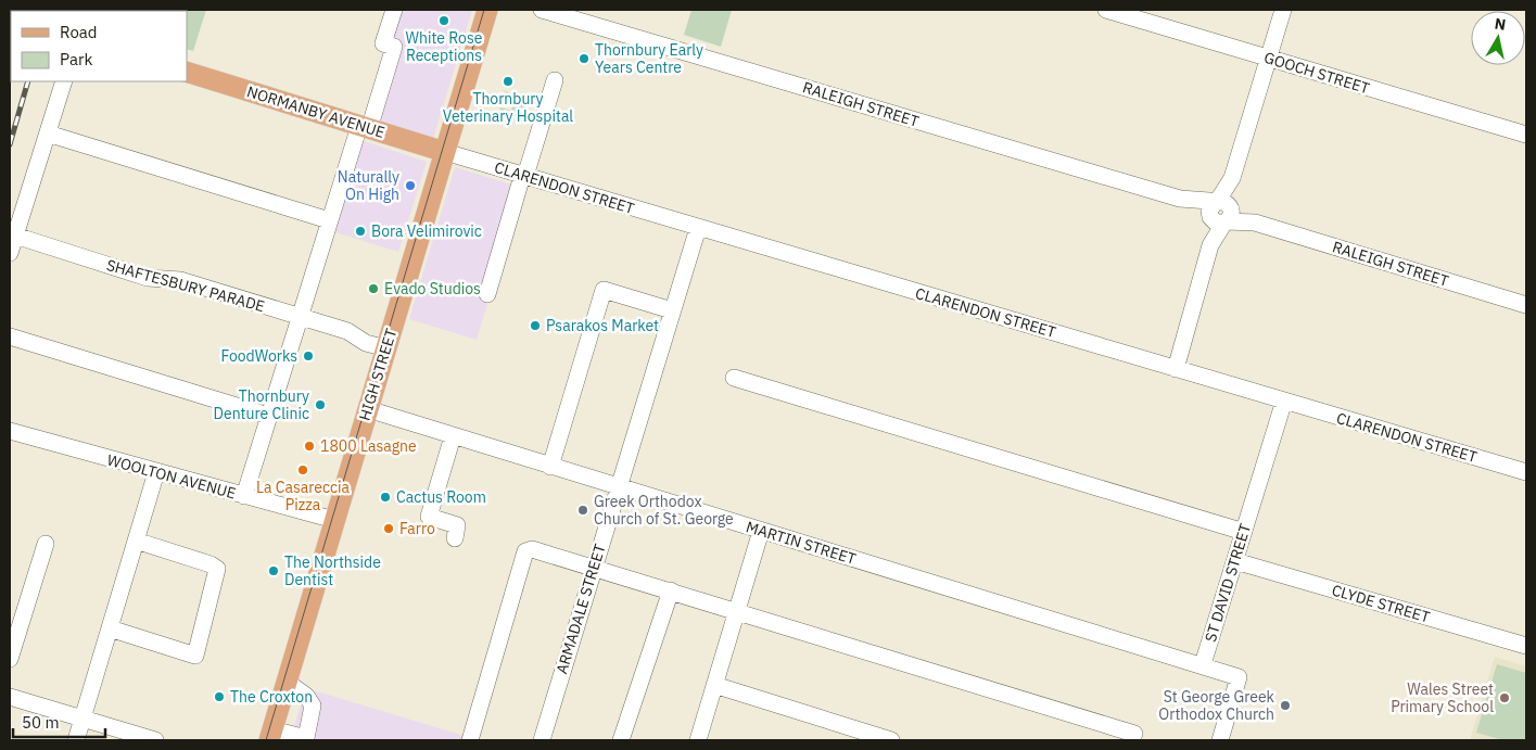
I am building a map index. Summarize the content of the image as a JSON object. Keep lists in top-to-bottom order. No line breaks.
{"streets":{"main road":["NORMANBY AVENUE","HIGH STREET"],"street":["GOOCH STREET","RALEIGH STREET","CLARENDON STREET","SHAFTESBURY PARADE","WOOLTON AVENUE","MARTIN STREET","ST DAVID STREET","CLYDE STREET","ARMADALE STREET"]},"crossings":[["NORMANBY AVENUE","CLARENDON STREET"],["NORMANBY AVENUE","HIGH STREET"],["CLARENDON STREET","HIGH STREET"],["CLARENDON STREET","ST DAVID STREET"],["CLARENDON STREET","ARMADALE STREET"],["SHAFTESBURY PARADE","HIGH STREET"],["HIGH STREET","WOOLTON AVENUE"],["HIGH STREET","MARTIN STREET"],["MARTIN STREET","ST DAVID STREET"],["MARTIN STREET","ARMADALE STREET"],["ST DAVID STREET","CLYDE STREET"]],"places":["White Rose Receptions","Thornbury Early Years Centre","Thornbury Veterinary Hospital","Naturally On High","Bora Velimirovic","Evado Studios","Psarakos Market","FoodWorks","Thornbury Denture Clinic","1800 Lasagne","La Casareccia Pizza","Cactus Room","Greek Orthodox Church of St. George","Farro","The Northside Dentist","The Croxton","Wales Street Primary School","St George Greek Orthodox Church"],"legend":["Road","Park"],"scale_bar":"50 m","north":"top"}
